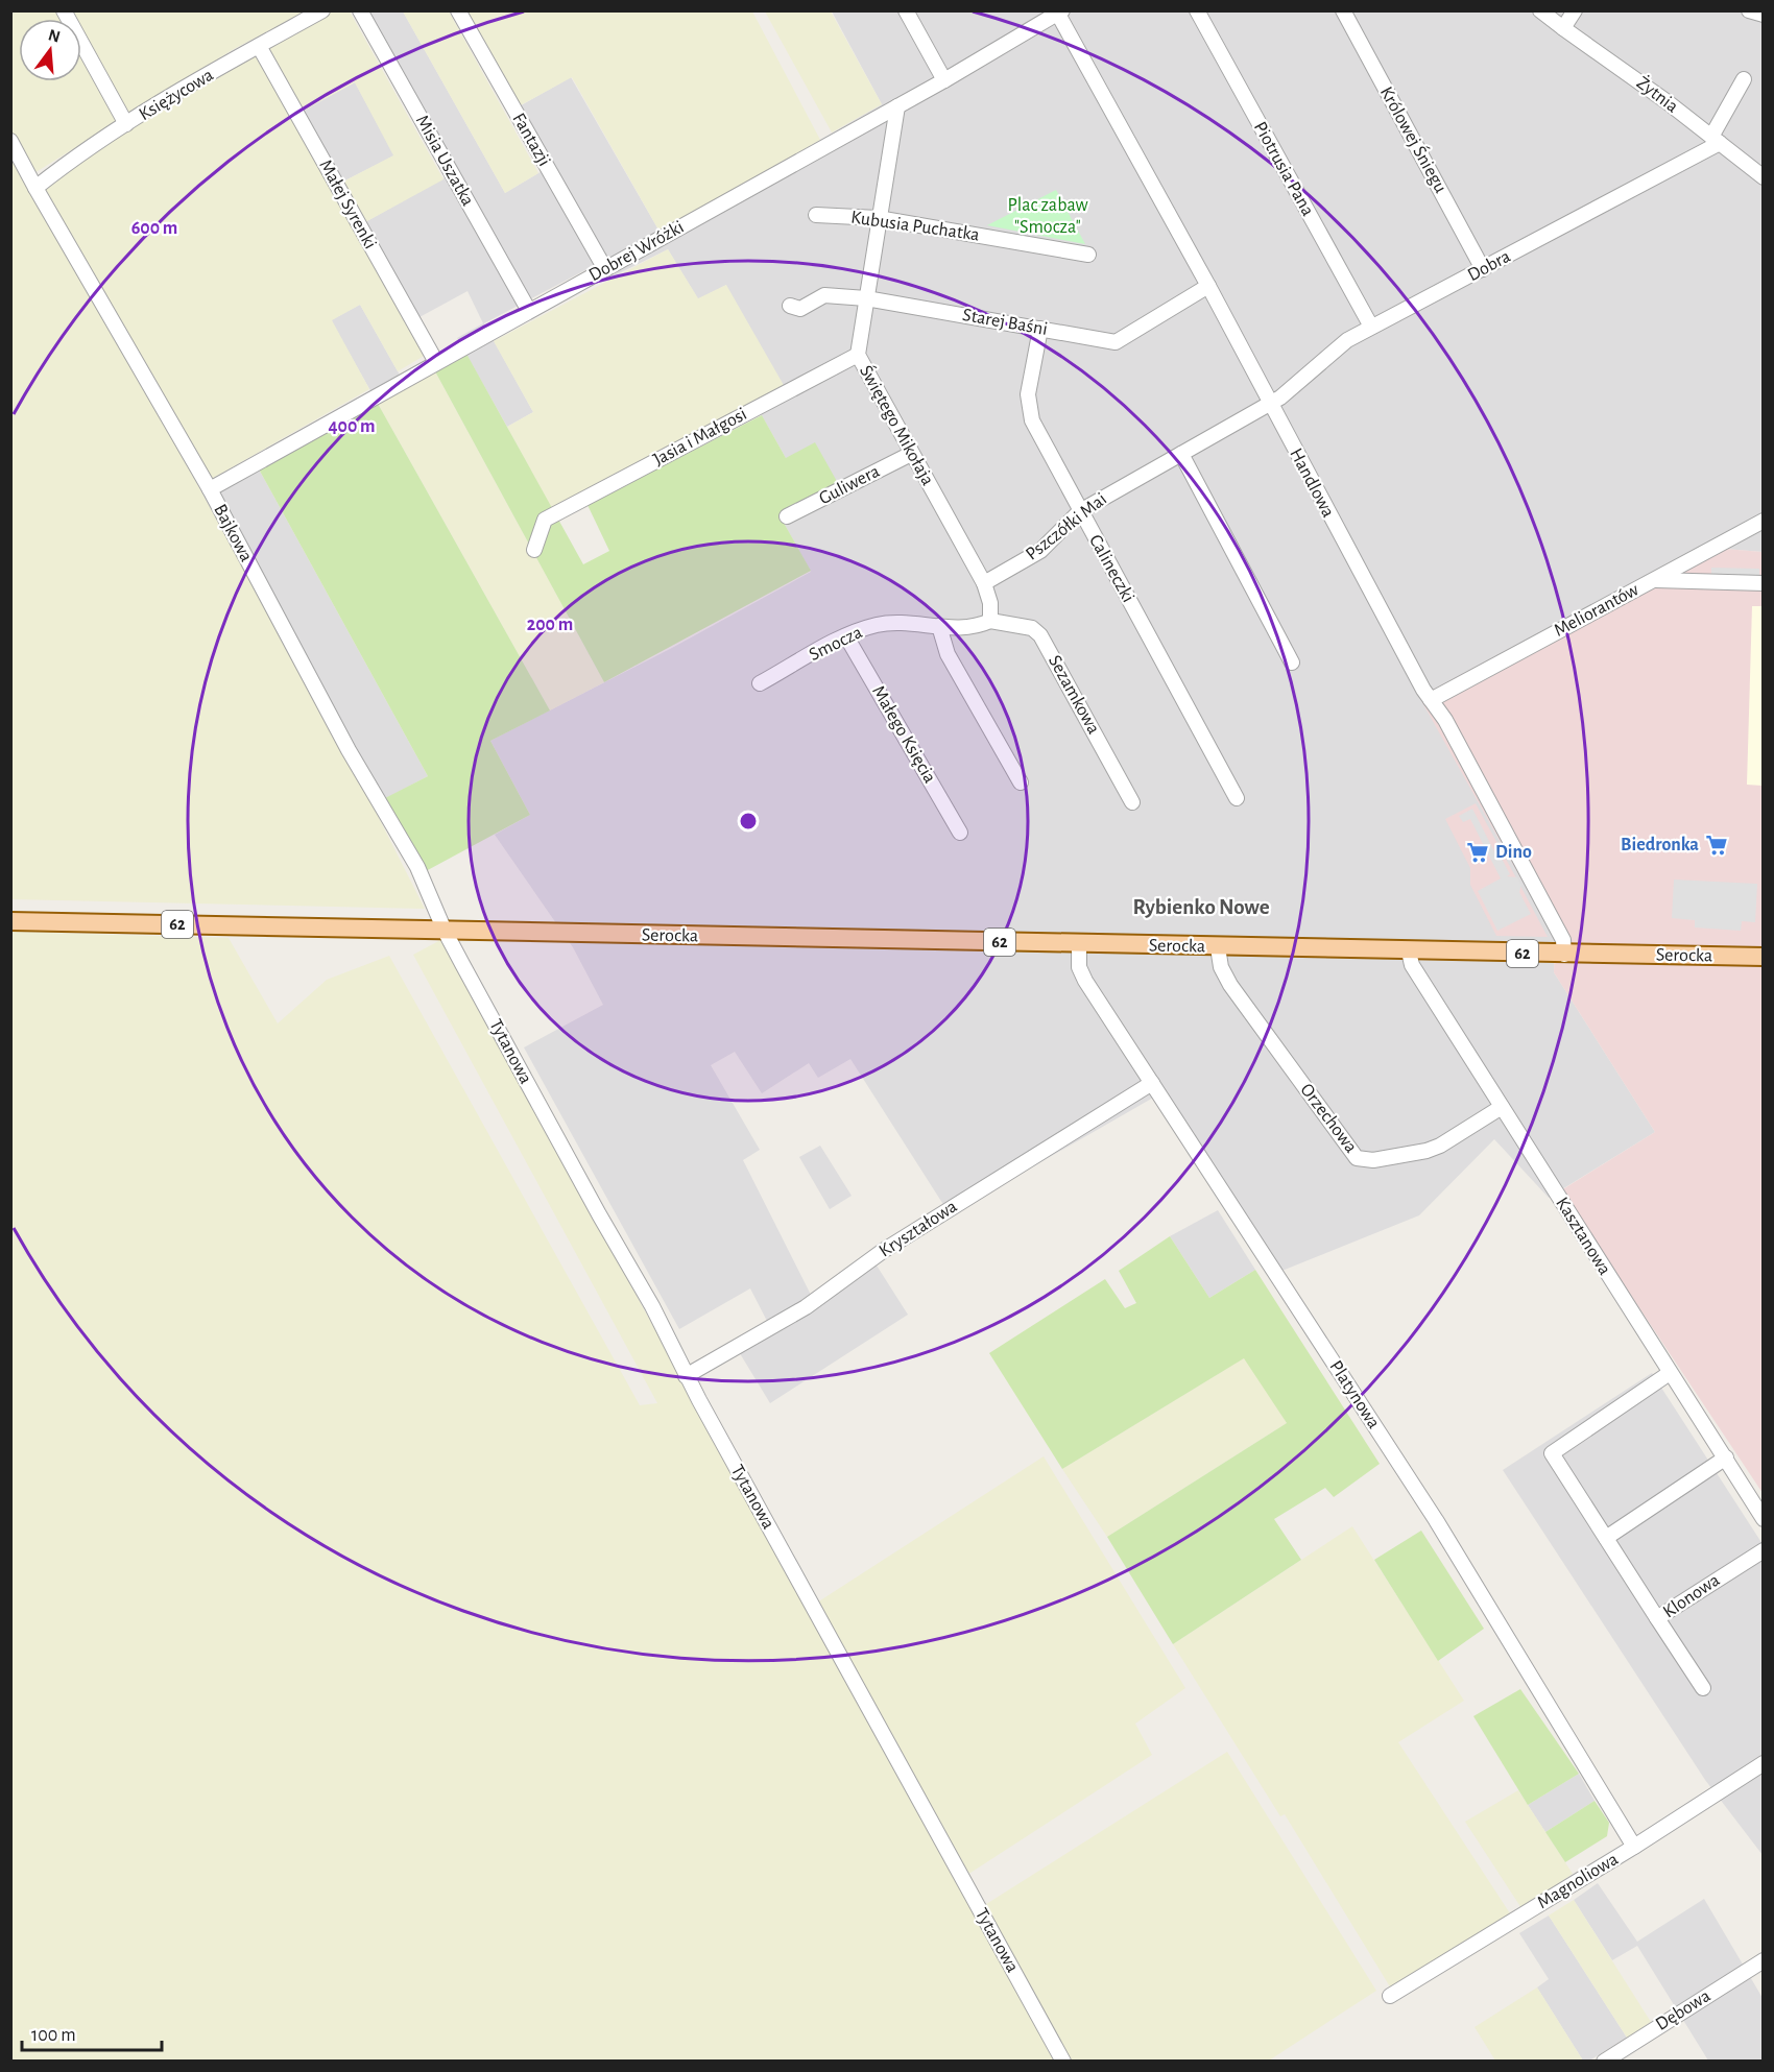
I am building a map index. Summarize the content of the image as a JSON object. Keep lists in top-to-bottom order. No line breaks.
{"streets":{"main road":["62","Serocka"],"street":["Księżycowa","Żytnia","Fantazji","Królowej Śniegu","Misia Uszatka","Piotrusia Pana","Małej Syrenki","Kubusia Puchatka","Dobrej Wróżki","Dobra","Starej Baśni","Świętego Mikołaja","Jasia i Małgosi","Handlowa","Guliwera","Pszczółki Mai","Bajkowa","Calineczki","Meliorantów","Smocza","Sezamkowa","Małego Księcia","Tytanowa","Orzechowa","Kryształowa","Kasztanowa","Platynowa","Klonowa","Magnoliowa","Dębowa"]},"crossings":[["Księżycowa","Małej Syrenki"],["Księżycowa","Bajkowa"],["Żytnia","Dobra"],["Fantazji","Dobrej Wróżki"],["Królowej Śniegu","Dobra"],["Misia Uszatka","Dobrej Wróżki"],["Piotrusia Pana","Dobra"],["Małej Syrenki","Dobrej Wróżki"],["Kubusia Puchatka","Świętego Mikołaja"],["Dobrej Wróżki","Świętego Mikołaja"],["Dobrej Wróżki","Handlowa"],["Dobrej Wróżki","Bajkowa"],["Dobra","Handlowa"],["Dobra","Pszczółki Mai"],["Starej Baśni","Świętego Mikołaja"],["Starej Baśni","Handlowa"],["Starej Baśni","Calineczki"],["Świętego Mikołaja","Jasia i Małgosi"],["Świętego Mikołaja","Guliwera"],["Świętego Mikołaja","Pszczółki Mai"],["Świętego Mikołaja","Smocza"],["Świętego Mikołaja","Sezamkowa"],["Handlowa","Pszczółki Mai"],["Handlowa","Meliorantów"],["Handlowa","Serocka"],["Pszczółki Mai","Calineczki"],["Bajkowa","62"],["Bajkowa","Serocka"],["Bajkowa","Tytanowa"],["Smocza","Sezamkowa"],["Smocza","Małego Księcia"],["62","Serocka"],["62","Tytanowa"],["Serocka","Tytanowa"],["Serocka","Orzechowa"],["Serocka","Kasztanowa"],["Serocka","Platynowa"],["Tytanowa","Kryształowa"],["Orzechowa","Kasztanowa"],["Kryształowa","Platynowa"],["Platynowa","Magnoliowa"]],"districts":["Rybienko Nowe"],"parks":["Plac zabaw \"Smocza\""],"places":{"supermarket":["Biedronka","Dino"]},"scale_bar":"100 m","north":"top","rings":["600 m","400 m","200 m"]}
